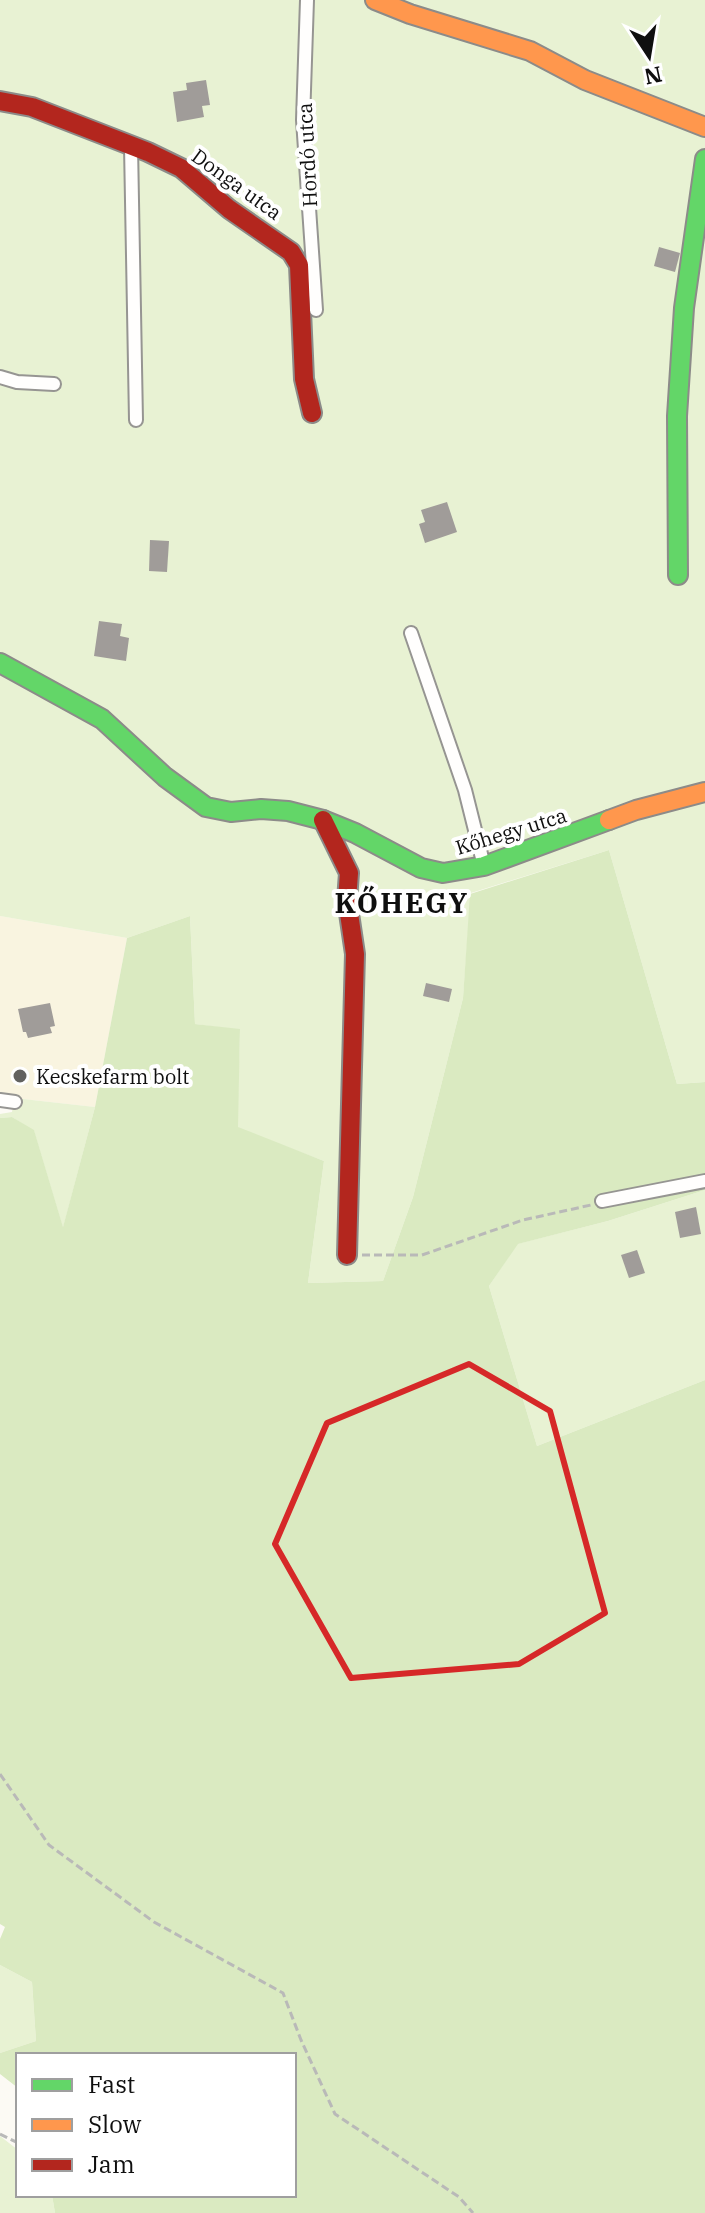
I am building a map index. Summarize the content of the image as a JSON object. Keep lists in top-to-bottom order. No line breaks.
{"streets":{"street":["Hordó utca","Donga utca","Kőhegy utca"]},"crossings":[["Hordó utca","Donga utca"]],"districts":["KŐHEGY"],"places":["Kecskefarm bolt"],"legend":["Fast","Slow","Jam"],"north":"bottom"}
